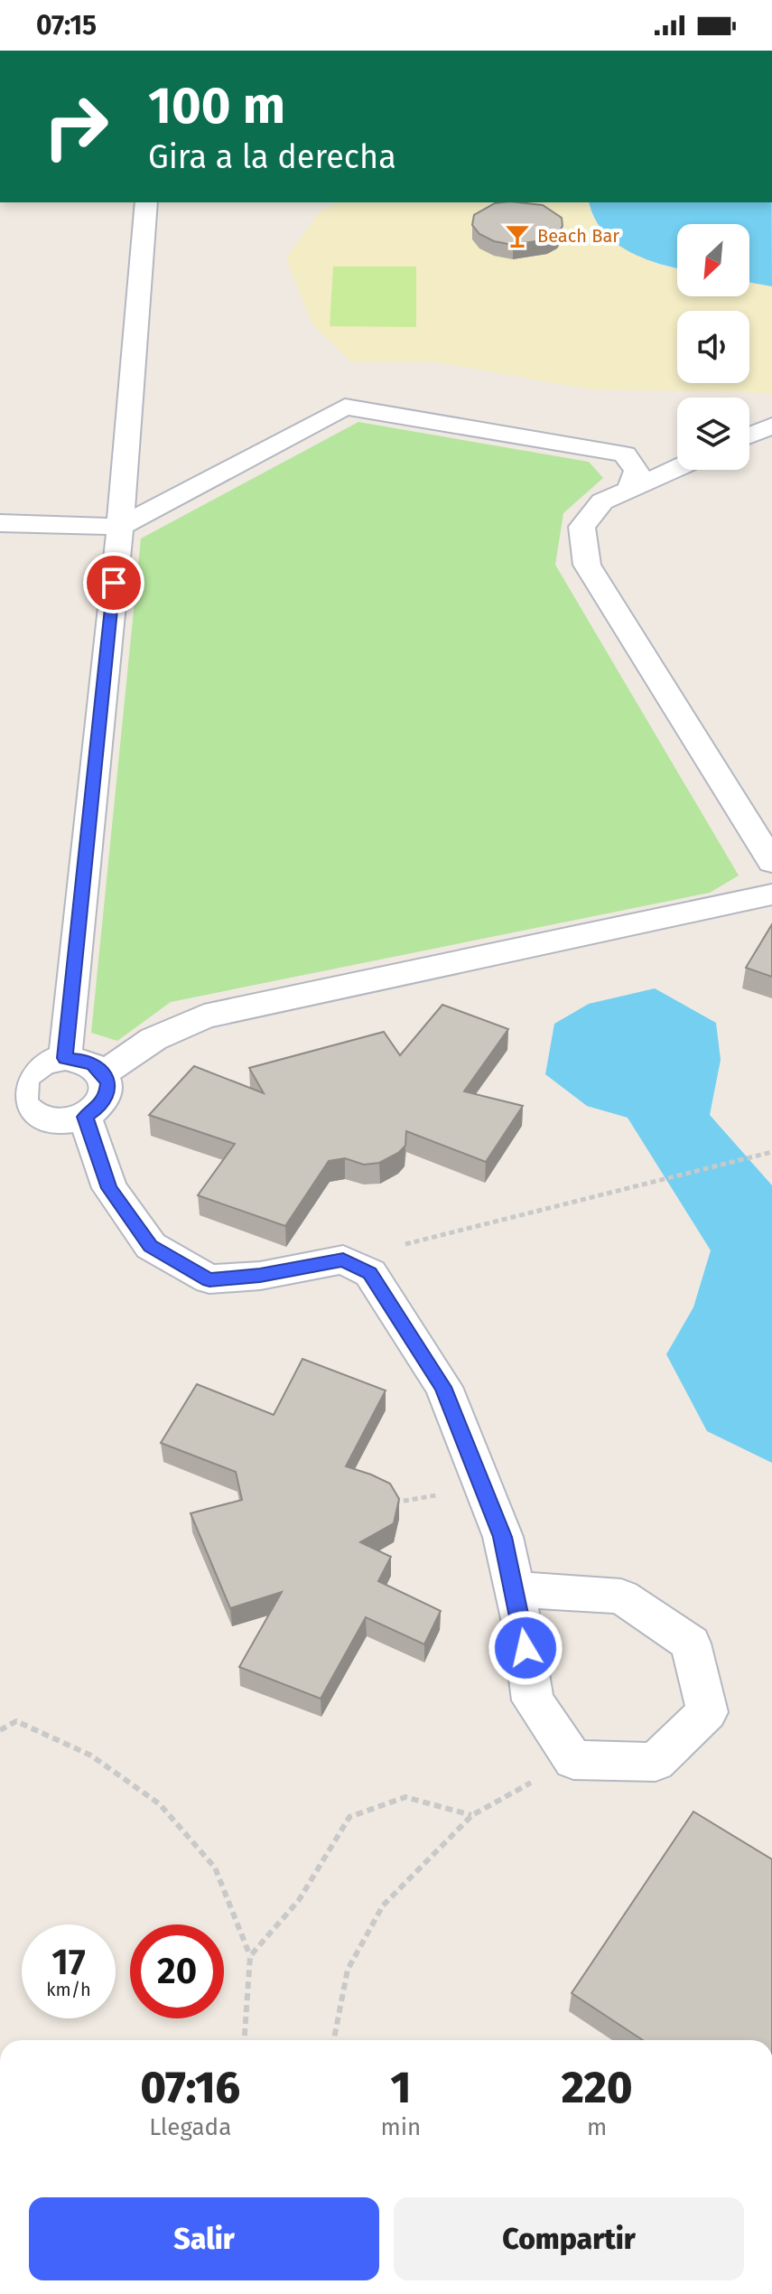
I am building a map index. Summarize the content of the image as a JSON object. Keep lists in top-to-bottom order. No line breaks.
{"places":{"bar":["Beach Bar"]},"north":"bottom left","page":{"status":"07:15","turn":["100 m","Gira a la derecha"],"speed":"17 km/h","limit":"20","eta":["07:16","Llegada","1","min","220","m"],"buttons":["Salir","Compartir"]}}
